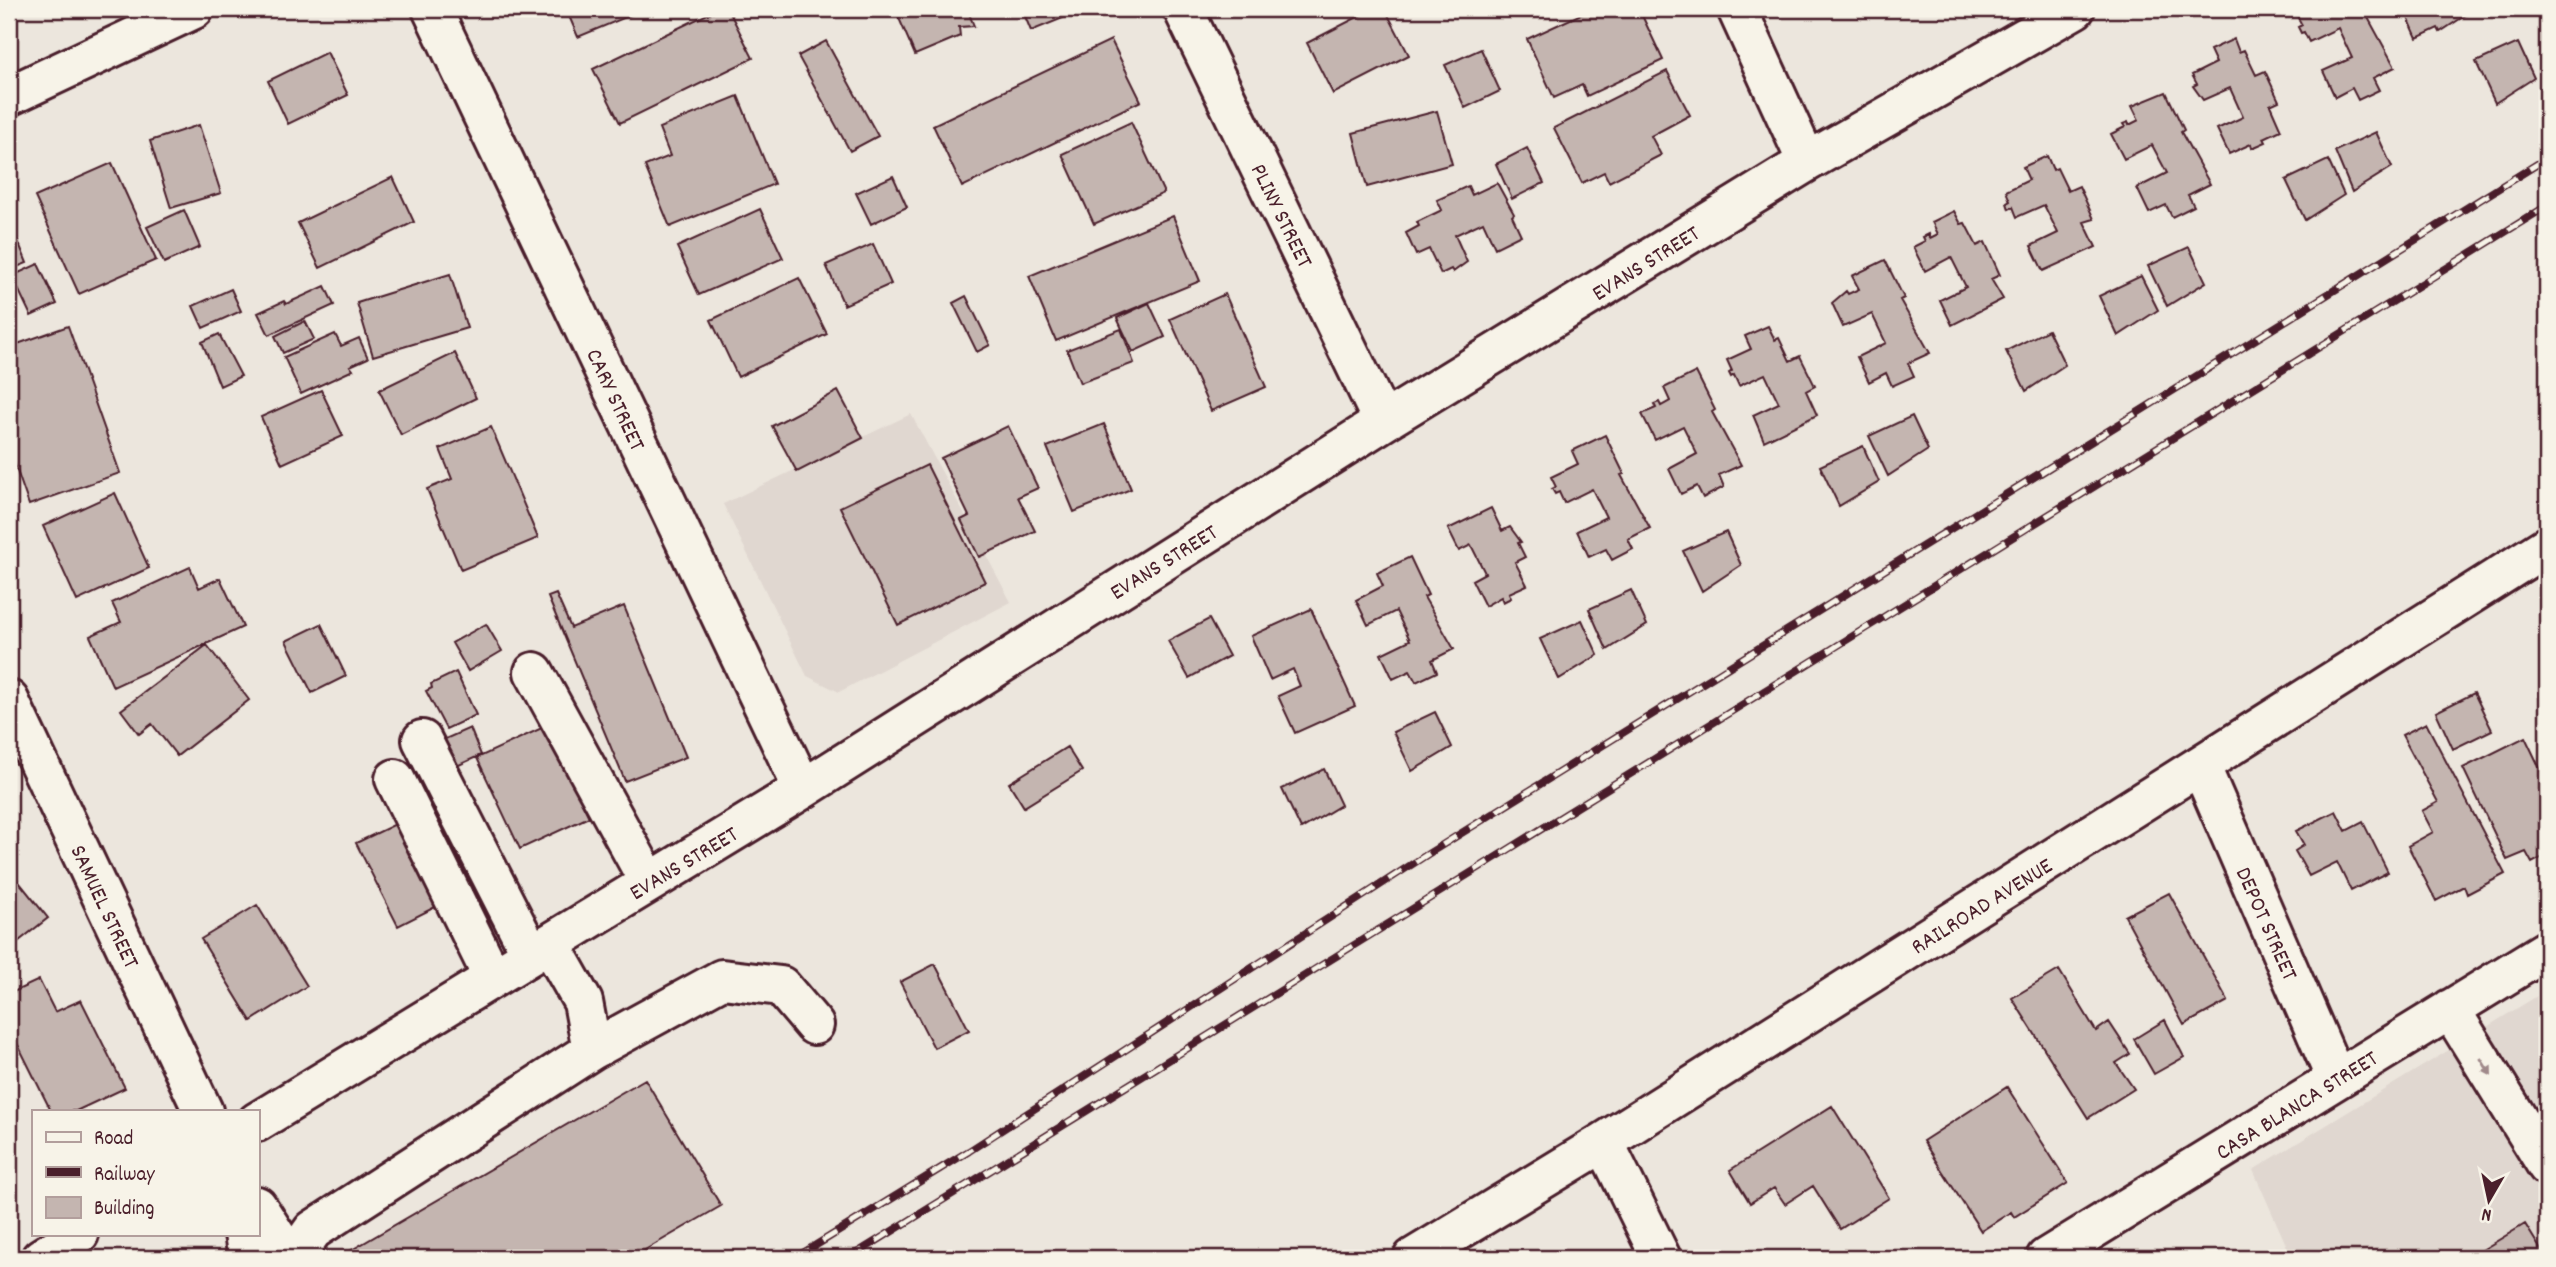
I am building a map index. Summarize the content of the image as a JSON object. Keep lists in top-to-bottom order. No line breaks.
{"streets":{"street":["PLINY STREET","EVANS STREET","CARY STREET","RAILROAD AVENUE","SAMUEL STREET","DEPOT STREET","CASA BLANCA STREET"]},"crossings":[["PLINY STREET","EVANS STREET"],["EVANS STREET","CARY STREET"],["RAILROAD AVENUE","DEPOT STREET"],["DEPOT STREET","CASA BLANCA STREET"]],"legend":["Road","Railway","Building"],"north":"bottom"}
